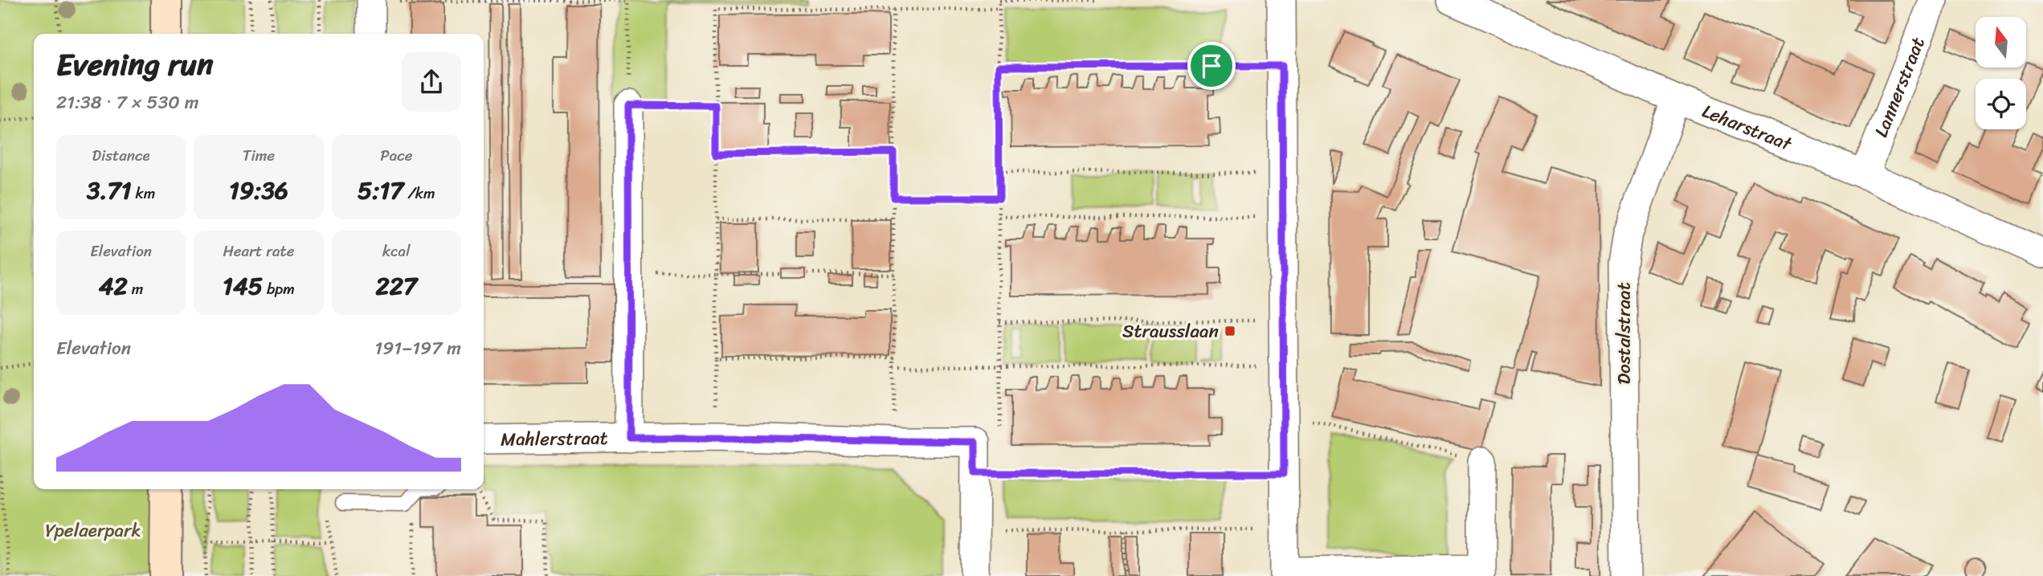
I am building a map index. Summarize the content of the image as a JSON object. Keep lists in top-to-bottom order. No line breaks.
{"streets":{"street":["Lannerstraat","Leharstraat","Dostalstraat","Mahlerstraat"]},"crossings":[["Lannerstraat","Leharstraat"],["Leharstraat","Dostalstraat"]],"parks":["Ypelaerpark"],"places":{"transit":["Strausslaan"]},"north":"top","page":{"heading":["Evening run","21:38 · 7 × 530 m"],"stats":[["Distance","3.71 km"],["Time","19:36"],["Pace","5:17 /km"],["Elevation","42 m"],["Heart rate","145 bpm"],["kcal","227"]],"chart":["Elevation","191–197 m"]}}
